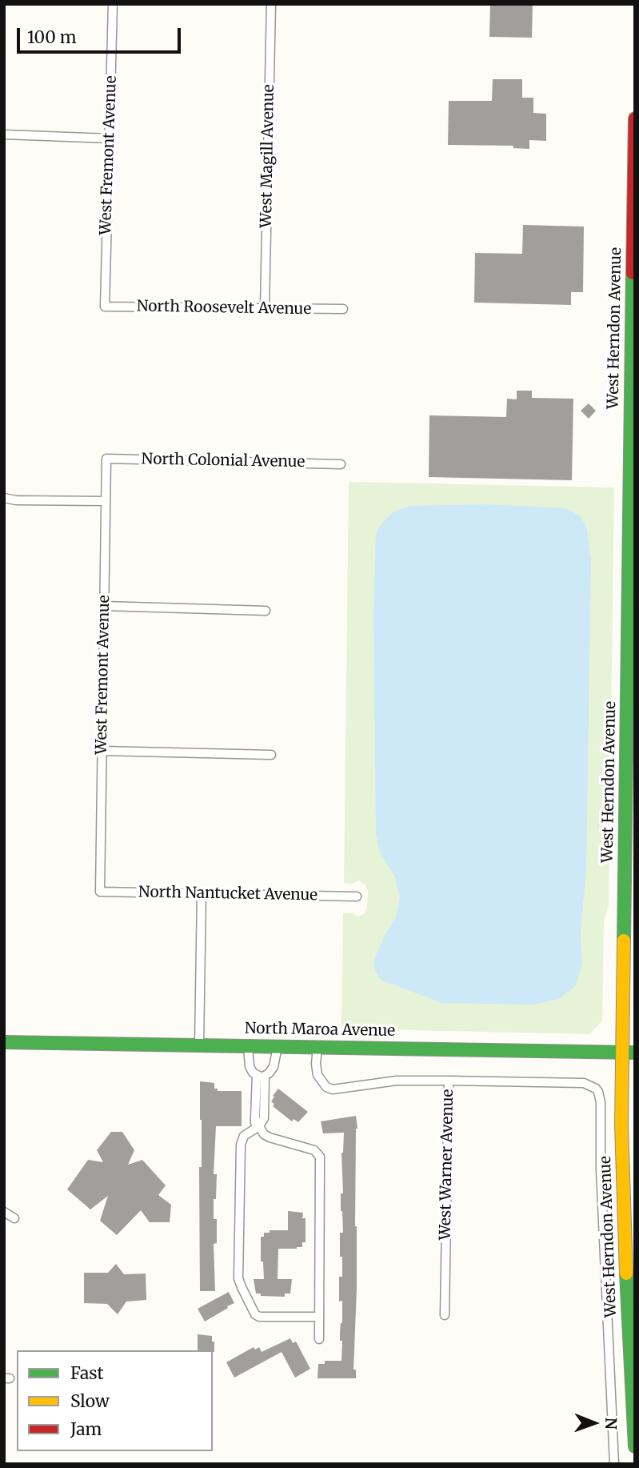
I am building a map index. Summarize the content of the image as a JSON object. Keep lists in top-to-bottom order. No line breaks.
{"streets":{"main road":["West Herndon Avenue","North Maroa Avenue"],"street":["West Fremont Avenue","West Magill Avenue","North Roosevelt Avenue","North Colonial Avenue","North Nantucket Avenue","West Warner Avenue"]},"crossings":[["West Fremont Avenue","North Roosevelt Avenue"],["West Fremont Avenue","North Colonial Avenue"],["West Fremont Avenue","North Nantucket Avenue"],["West Magill Avenue","North Roosevelt Avenue"],["West Herndon Avenue","North Maroa Avenue"],["North Maroa Avenue","West Warner Avenue"]],"legend":["Fast","Slow","Jam"],"scale_bar":"100 m","north":"right"}
